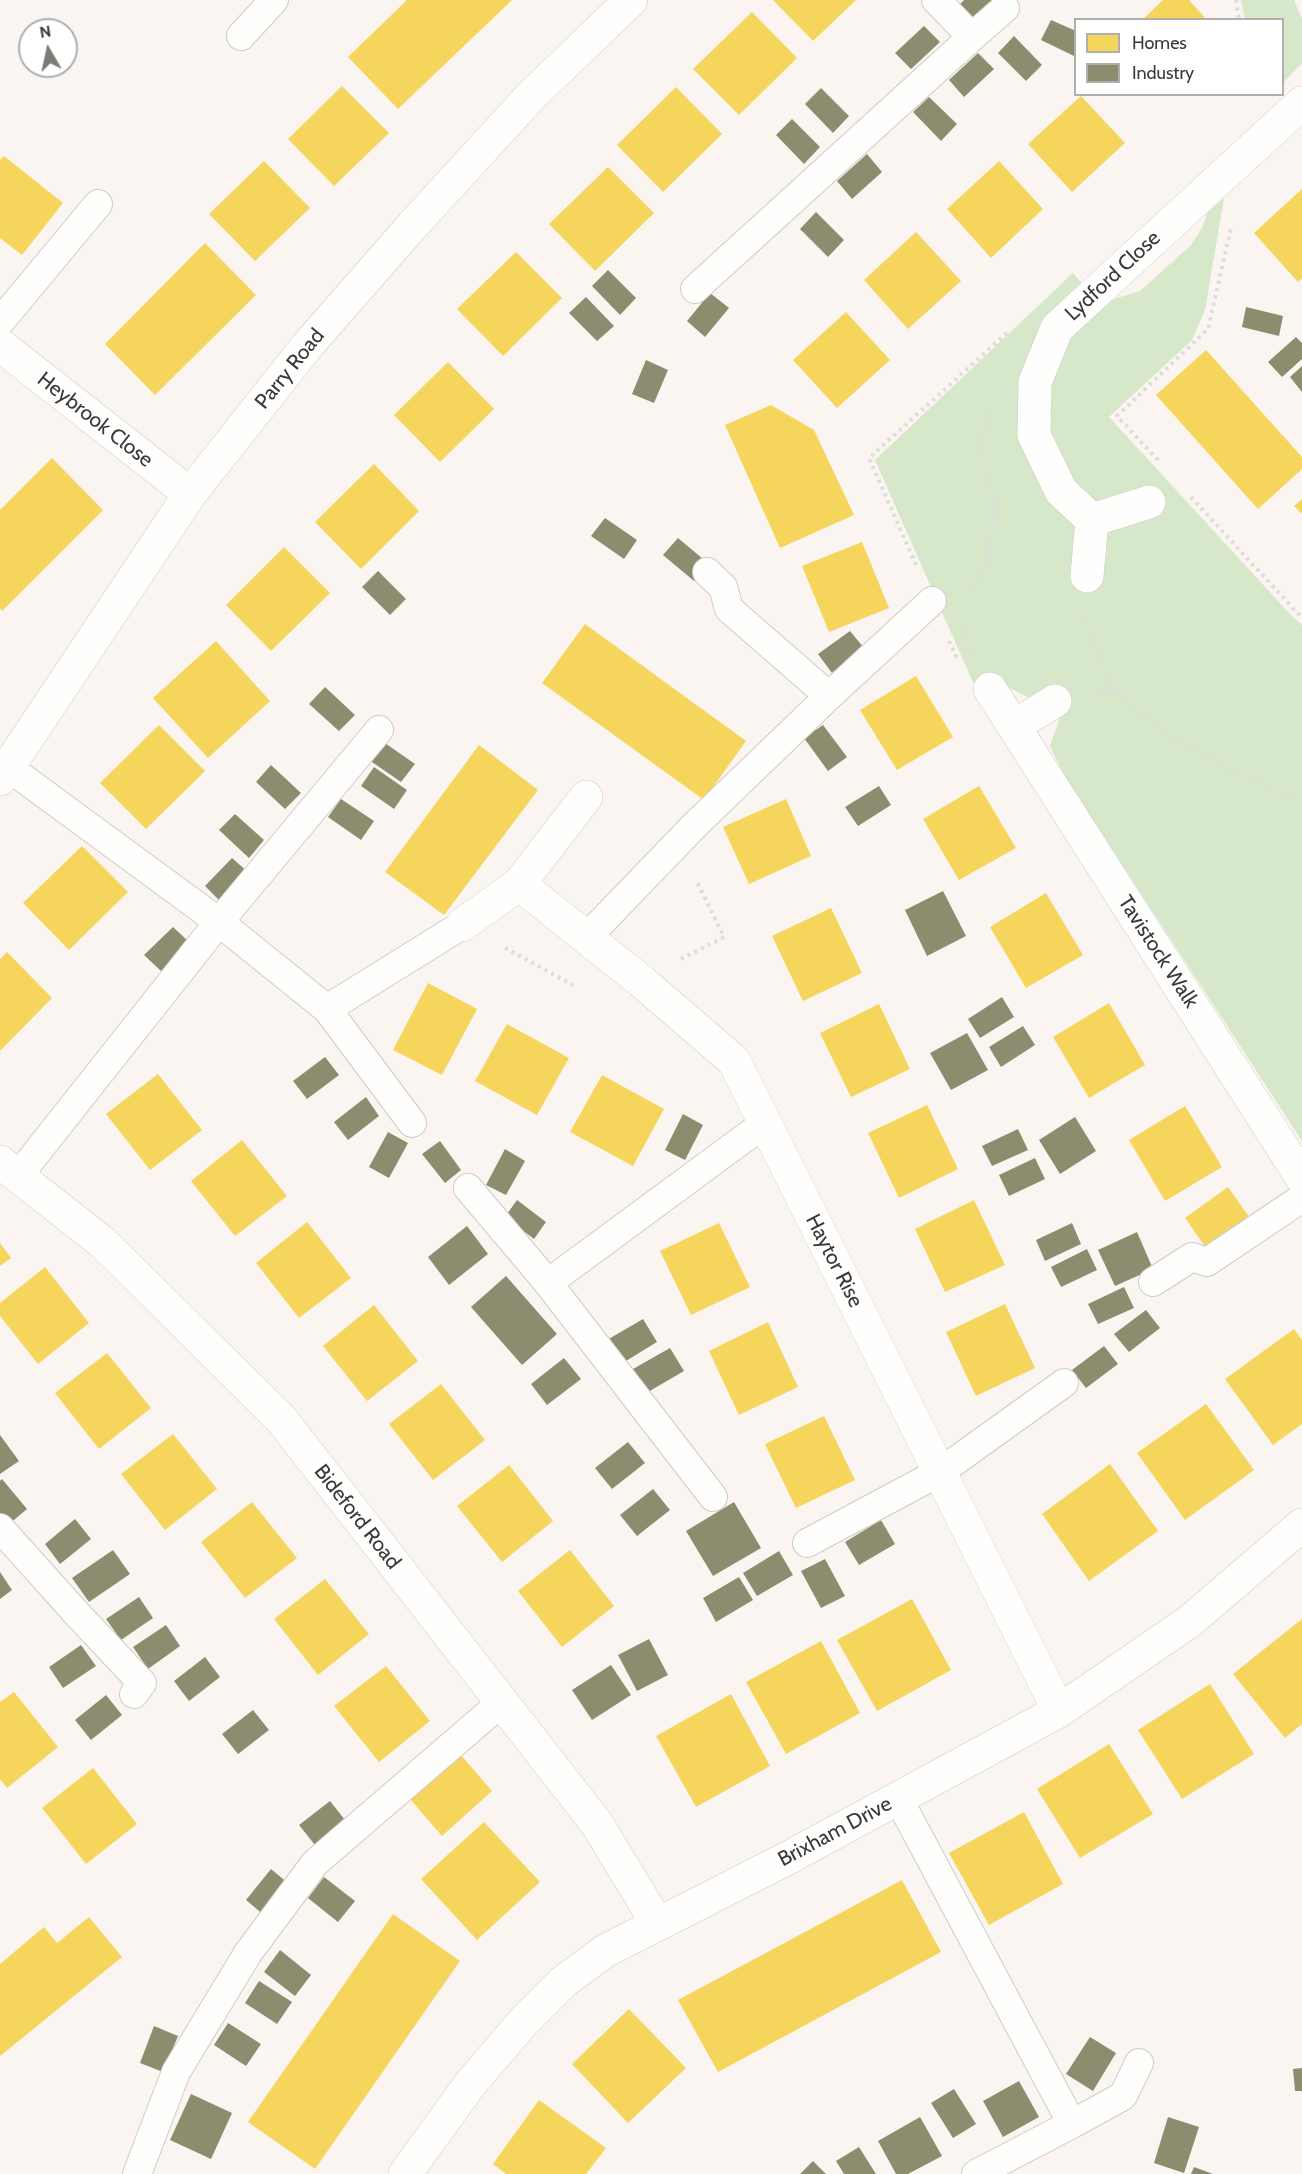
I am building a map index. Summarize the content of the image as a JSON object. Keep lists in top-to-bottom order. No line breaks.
{"streets":{"street":["Lydford Close","Parry Road","Heybrook Close","Tavistock Walk","Haytor Rise","Bideford Road","Brixham Drive"]},"crossings":[["Parry Road","Heybrook Close"],["Haytor Rise","Brixham Drive"],["Bideford Road","Brixham Drive"]],"legend":["Homes","Industry"],"north":"top"}
